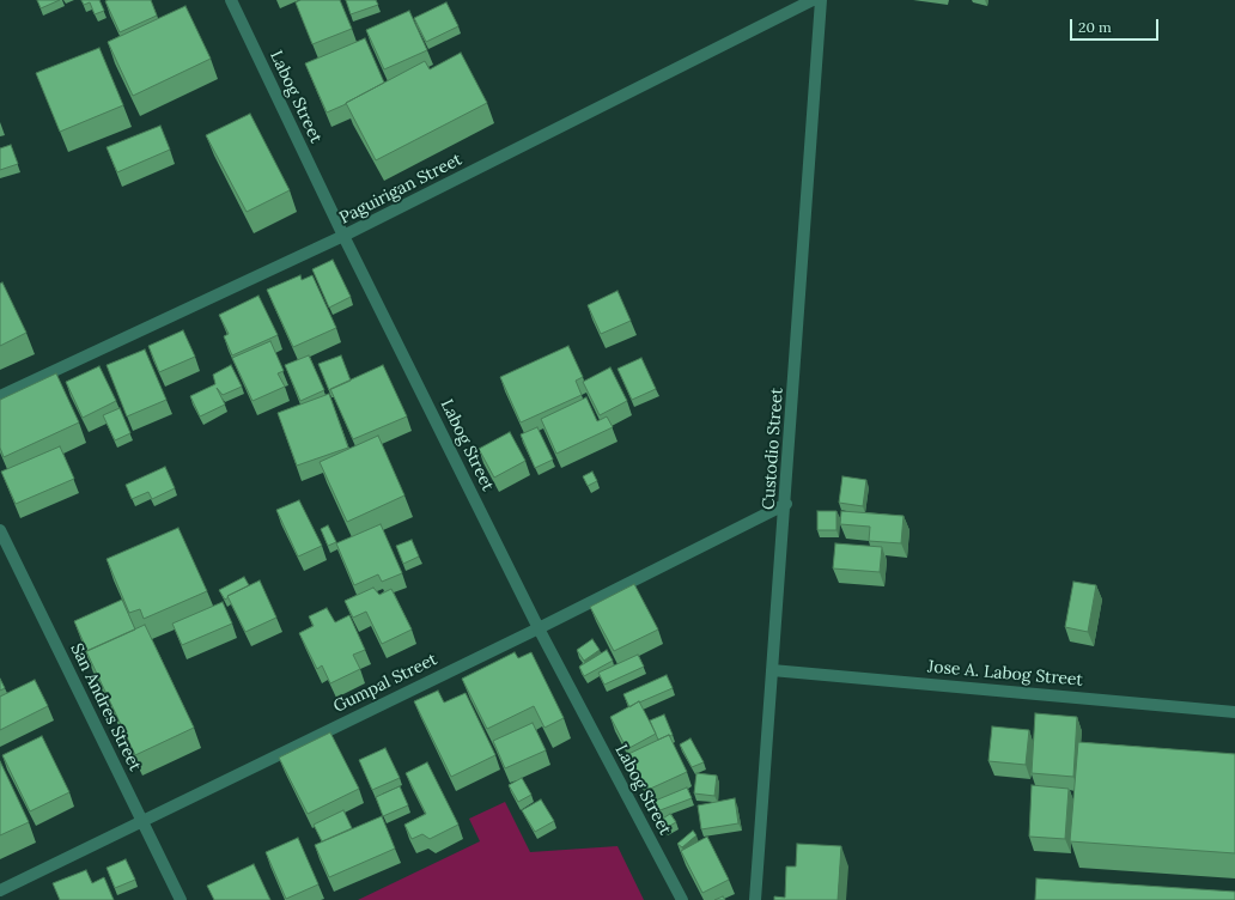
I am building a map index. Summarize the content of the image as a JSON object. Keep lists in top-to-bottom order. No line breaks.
{"streets":{"street":["Labog Street","Paguirigan Street","Custodio Street","Jose A. Labog Street","Gumpal Street","San Andres Street"]},"crossings":[["Labog Street","Paguirigan Street"],["Labog Street","Gumpal Street"],["Custodio Street","Jose A. Labog Street"],["Custodio Street","Gumpal Street"],["Gumpal Street","San Andres Street"]],"scale_bar":"20 m"}
